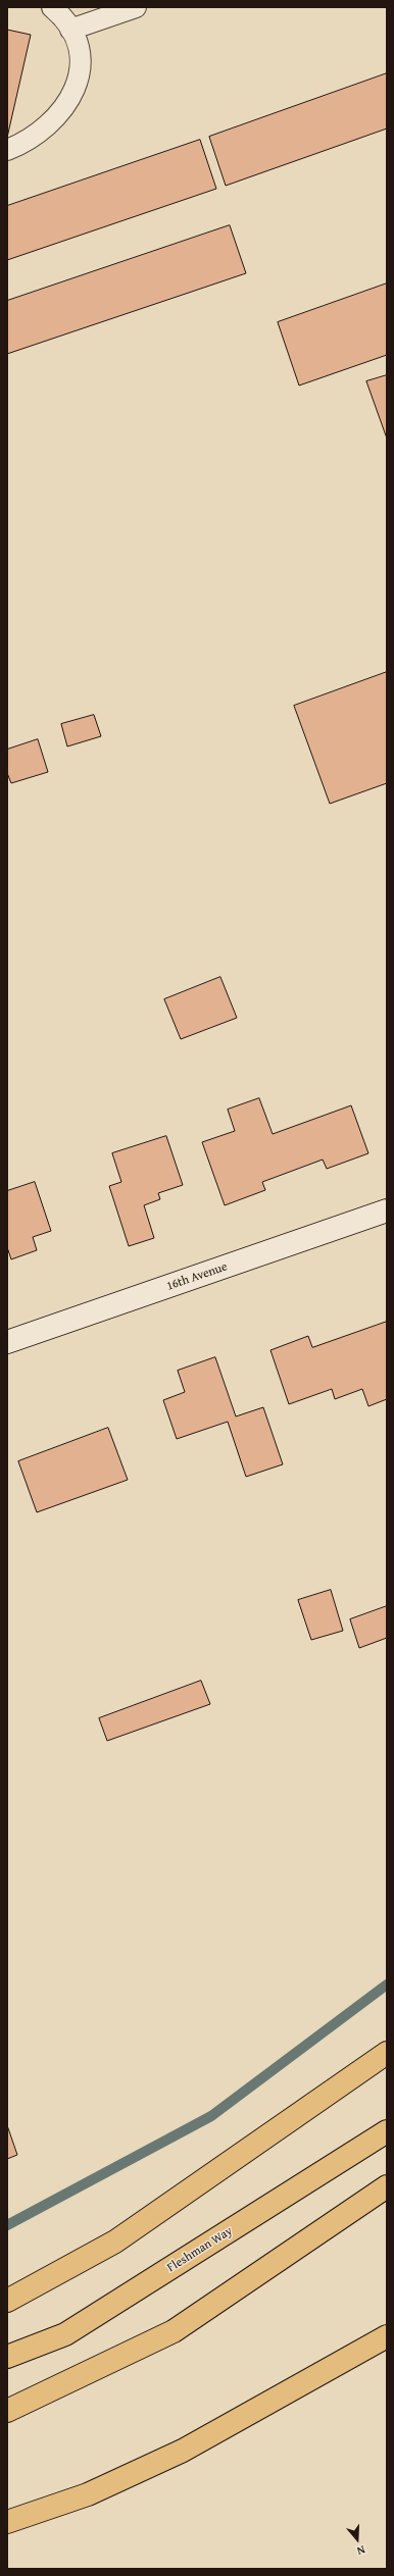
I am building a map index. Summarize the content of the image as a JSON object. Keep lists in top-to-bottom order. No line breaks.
{"streets":{"main road":["Fleshman Way"],"street":["16th Avenue"]},"north":"bottom"}
